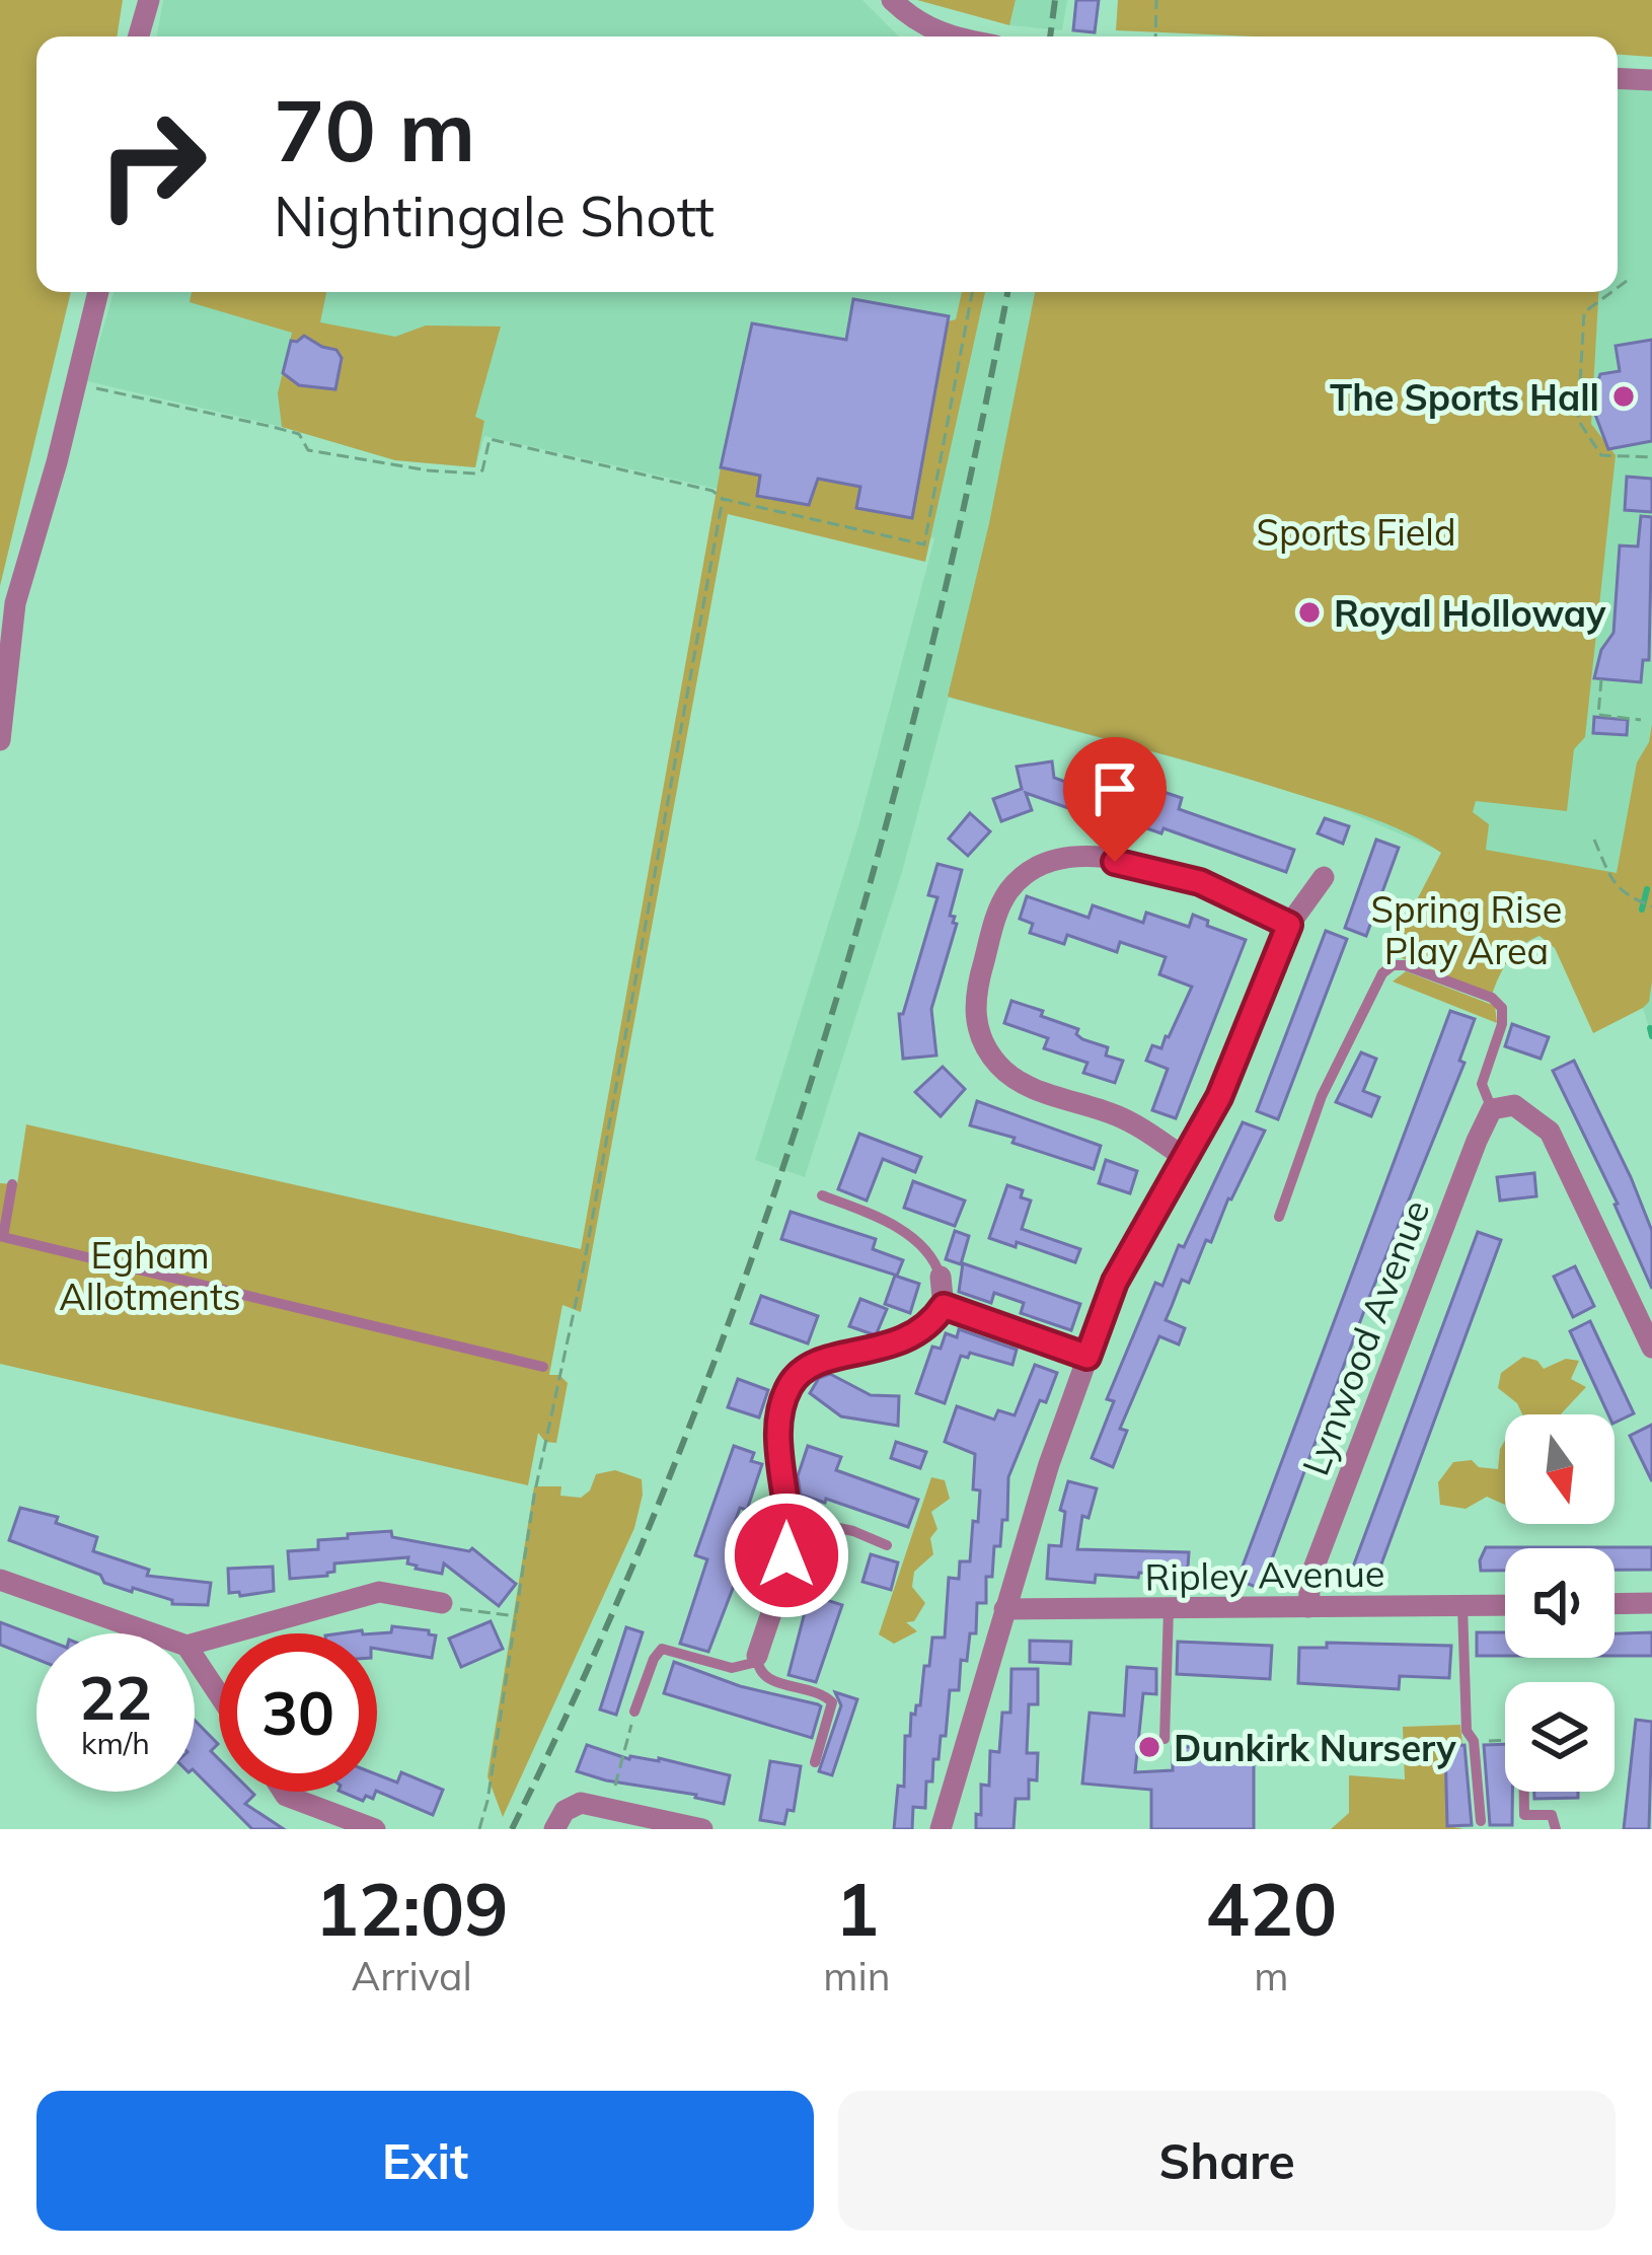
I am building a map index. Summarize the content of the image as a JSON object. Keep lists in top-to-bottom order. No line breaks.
{"streets":{"street":["Lynwood Avenue","Ripley Avenue"]},"crossings":[["Lynwood Avenue","Ripley Avenue"]],"parks":["Sports Field","Spring Rise Play Area","Egham Allotments"],"places":["The Sports Hall","Royal Holloway","Dunkirk Nursery"],"north":"bottom","page":{"turn":["70 m","Nightingale Shott"],"speed":"22 km/h","limit":"30","eta":["12:09","Arrival","1","min","420","m"],"buttons":["Exit","Share"]}}
